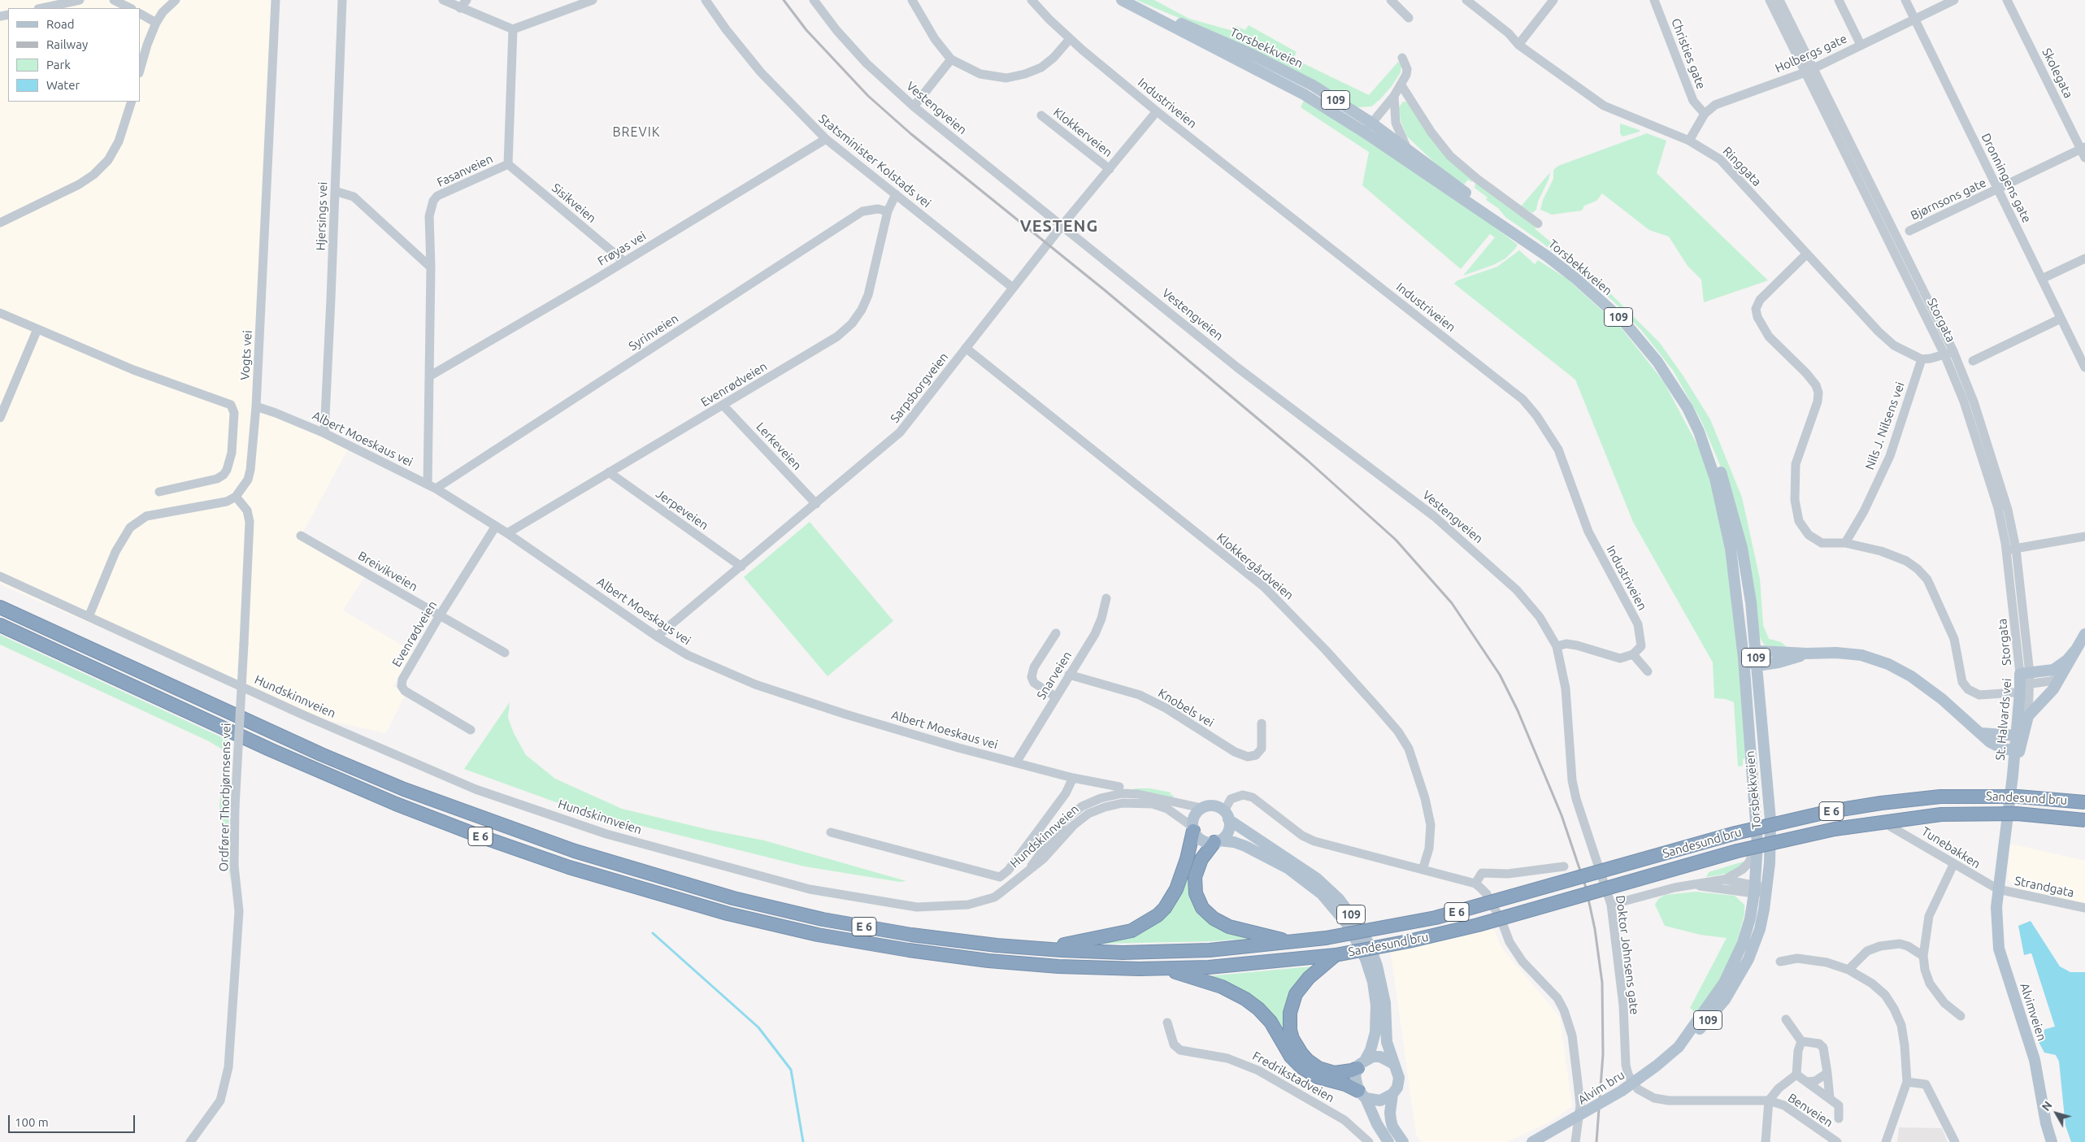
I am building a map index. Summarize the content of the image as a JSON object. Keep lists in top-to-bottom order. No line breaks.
{"streets":{"highway":["Sandesund bru","E 6"],"main road":["Torsbekkveien","109","St. Halvards vei","Alvimveien","Alvim bru"],"street":["Christies gate","Holbergs gate","Skolegata","Industriveien","Vestengveien","Klokkerveien","Statsminister Kolstads vei","Ringgata","Fasanveien","Dronningens gate","Bjørnsons gate","Sisikveien","Hjersings vei","Frøyas vei","Storgata","Syrinveien","Vogts vei","Evenrødveien","Sarpsborgveien","Nils J. Nilsens vei","Albert Moeskaus vei","Lerkeveien","Jerpeveien","Klokkergårdveien","Breivikveien","Snarveien","Hundskinnveien","Knobels vei","Ordfører Thorbjørnsens vei","Tunebakken","Strandgata","Doktor Johnsens gate","Fredrikstadveien","Benveien"]},"crossings":[["Torsbekkveien","109"],["Torsbekkveien","Alvim bru"],["Christies gate","Holbergs gate"],["Holbergs gate","Ringgata"],["Holbergs gate","Dronningens gate"],["Holbergs gate","Storgata"],["Skolegata","Bjørnsons gate"],["109","Hundskinnveien"],["109","St. Halvards vei"],["109","E 6"],["Industriveien","Sarpsborgveien"],["Vestengveien","Sarpsborgveien"],["Vestengveien","Doktor Johnsens gate"],["Klokkerveien","Sarpsborgveien"],["Statsminister Kolstads vei","Frøyas vei"],["Statsminister Kolstads vei","Evenrødveien"],["Statsminister Kolstads vei","Sarpsborgveien"],["Ringgata","Nils J. Nilsens vei"],["Fasanveien","Sisikveien"],["Fasanveien","Frøyas vei"],["Fasanveien","Syrinveien"],["Fasanveien","Albert Moeskaus vei"],["Dronningens gate","Bjørnsons gate"],["Sisikveien","Frøyas vei"],["Hjersings vei","Albert Moeskaus vei"],["Storgata","St. Halvards vei"],["Syrinveien","Evenrødveien"],["Syrinveien","Albert Moeskaus vei"],["Vogts vei","Albert Moeskaus vei"],["Vogts vei","Ordfører Thorbjørnsens vei"],["Evenrødveien","Albert Moeskaus vei"],["Evenrødveien","Lerkeveien"],["Evenrødveien","Jerpeveien"],["Evenrødveien","Breivikveien"],["Sarpsborgveien","Albert Moeskaus vei"],["Sarpsborgveien","Lerkeveien"],["Sarpsborgveien","Jerpeveien"],["Sarpsborgveien","Klokkergårdveien"],["Albert Moeskaus vei","Snarveien"],["Snarveien","Knobels vei"],["Hundskinnveien","E 6"],["St. Halvards vei","Tunebakken"],["St. Halvards vei","Strandgata"],["St. Halvards vei","Alvimveien"],["Sandesund bru","E 6"],["Tunebakken","Strandgata"],["Tunebakken","Alvimveien"],["Strandgata","Alvimveien"],["Doktor Johnsens gate","Benveien"]],"districts":["BREVIK","VESTENG"],"legend":["Road","Railway","Park","Water"],"scale_bar":"100 m","north":"top left"}
